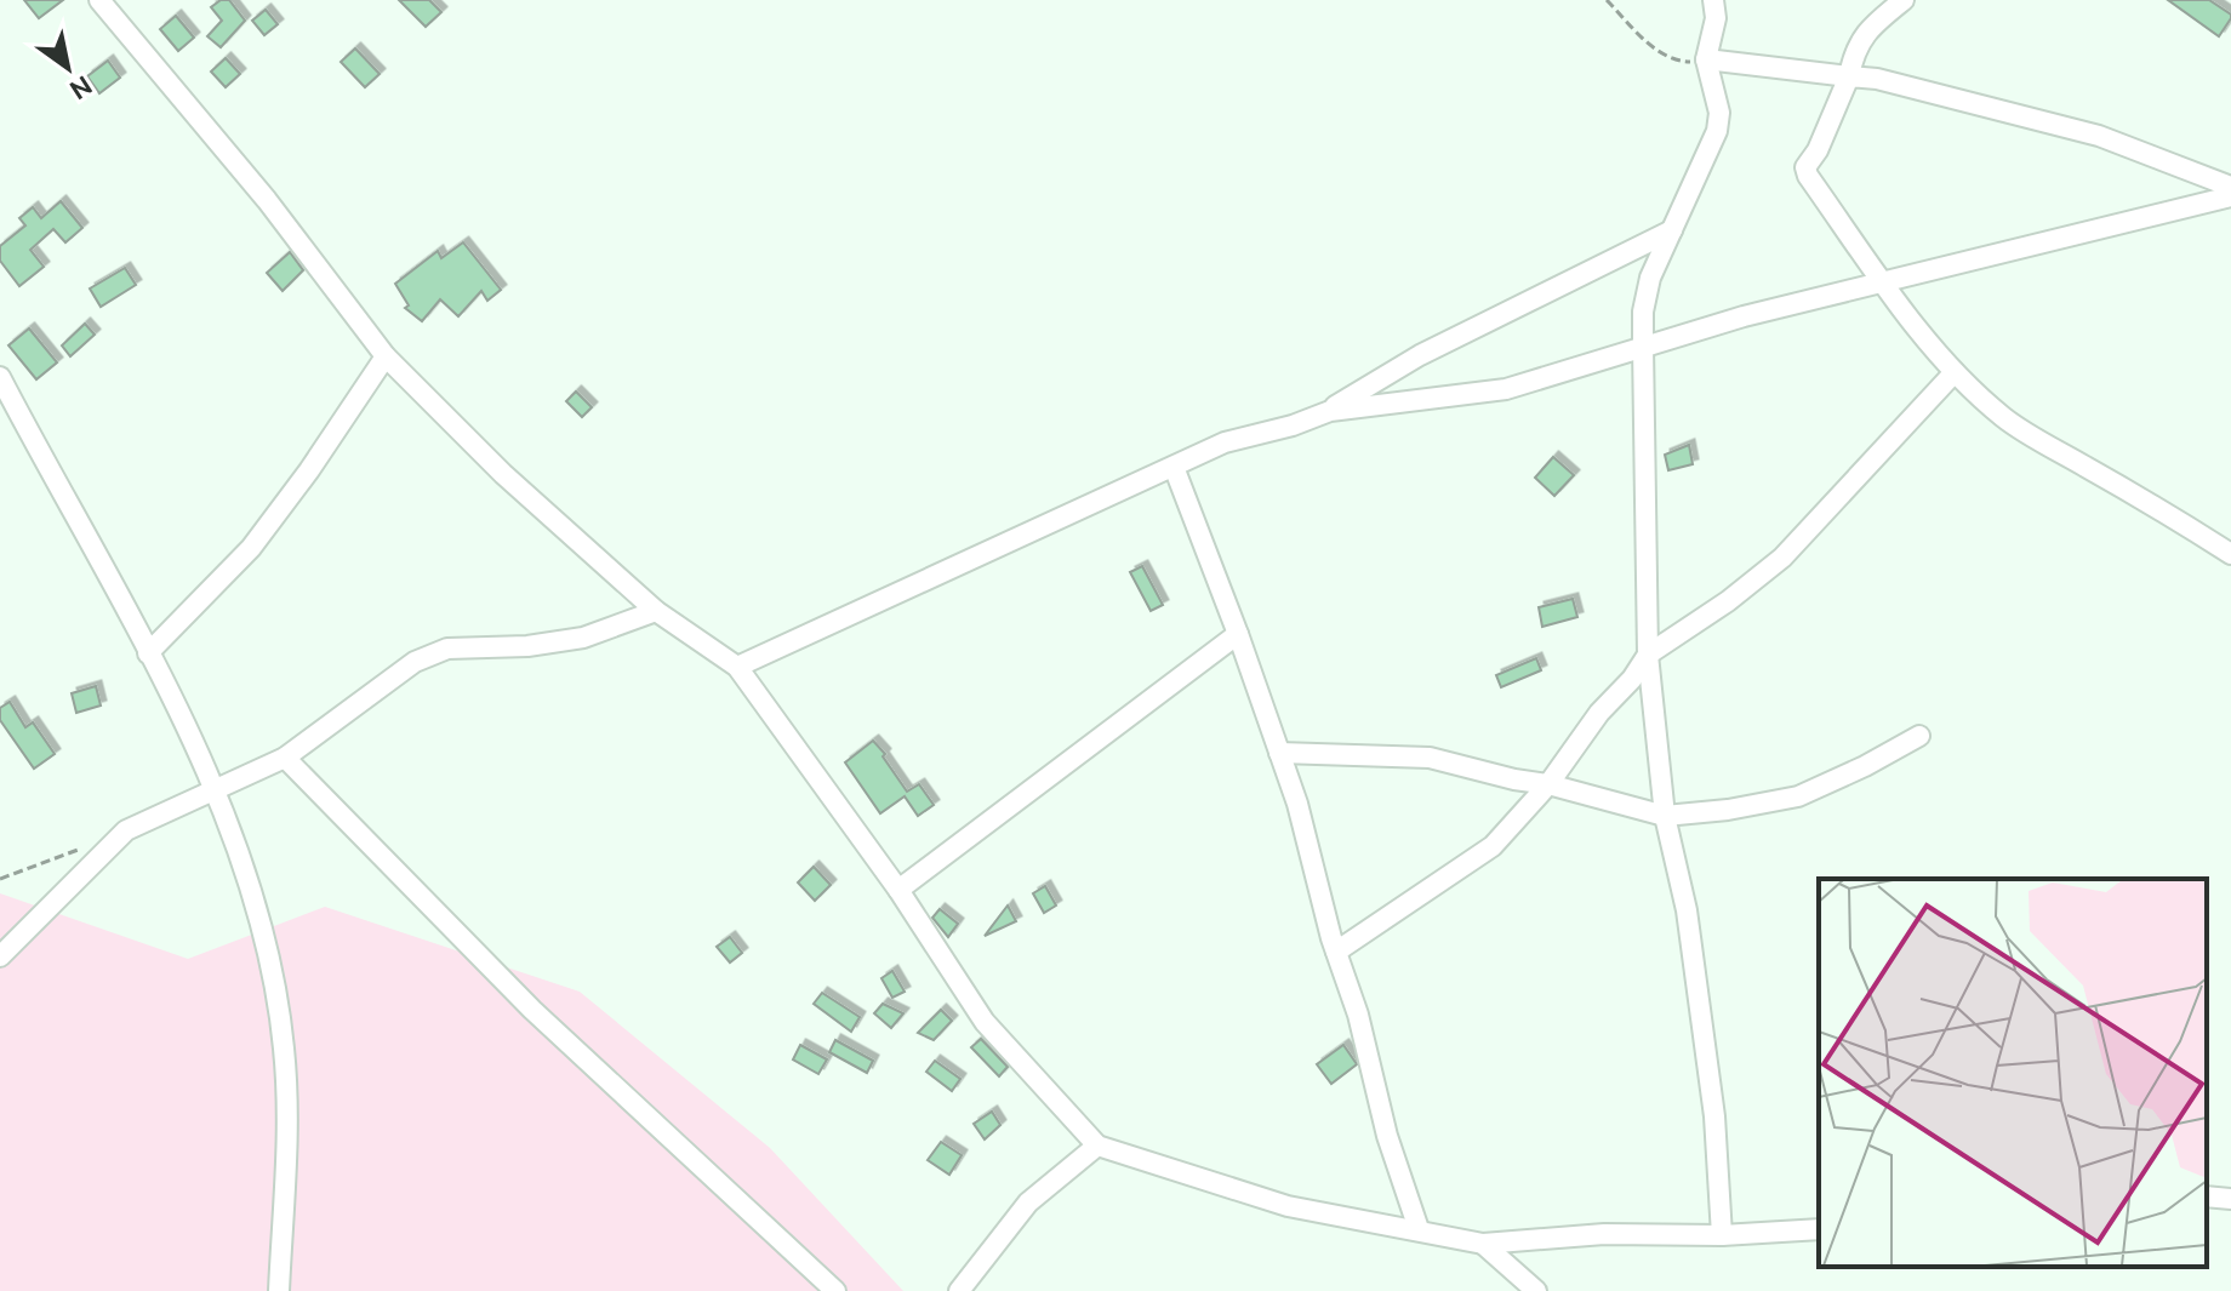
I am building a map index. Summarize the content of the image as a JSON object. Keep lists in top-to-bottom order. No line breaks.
{"north":"bottom right"}
